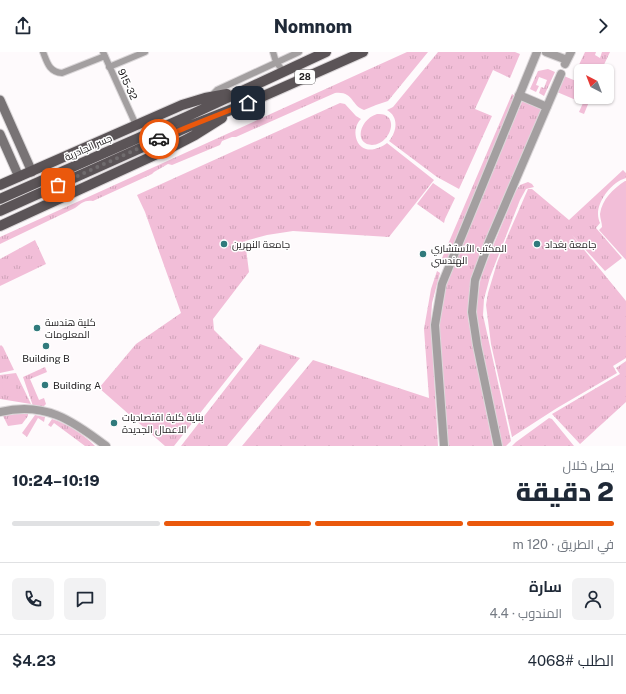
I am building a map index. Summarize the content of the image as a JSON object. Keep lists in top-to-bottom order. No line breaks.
{"streets":{"main road":["28","جسر الجادرية"],"street":["915-32"]},"places":["جامعة النهرين","جامعة بغداد","المكتب الأستشاري الهندسي","كلية هندسة المعلومات","Building B","Building A","بناية كلية اقتصاديات الاعمال الجديدة"],"north":"top left","page":{"header":"Nomnom","heading":["2 دقيقة","يصل خلال","10:19–10:24"],"panel":["سارة","المندوب · 4.4","الطلب #4068","$4.23"],"bar":"في الطريق · 120 m"}}
